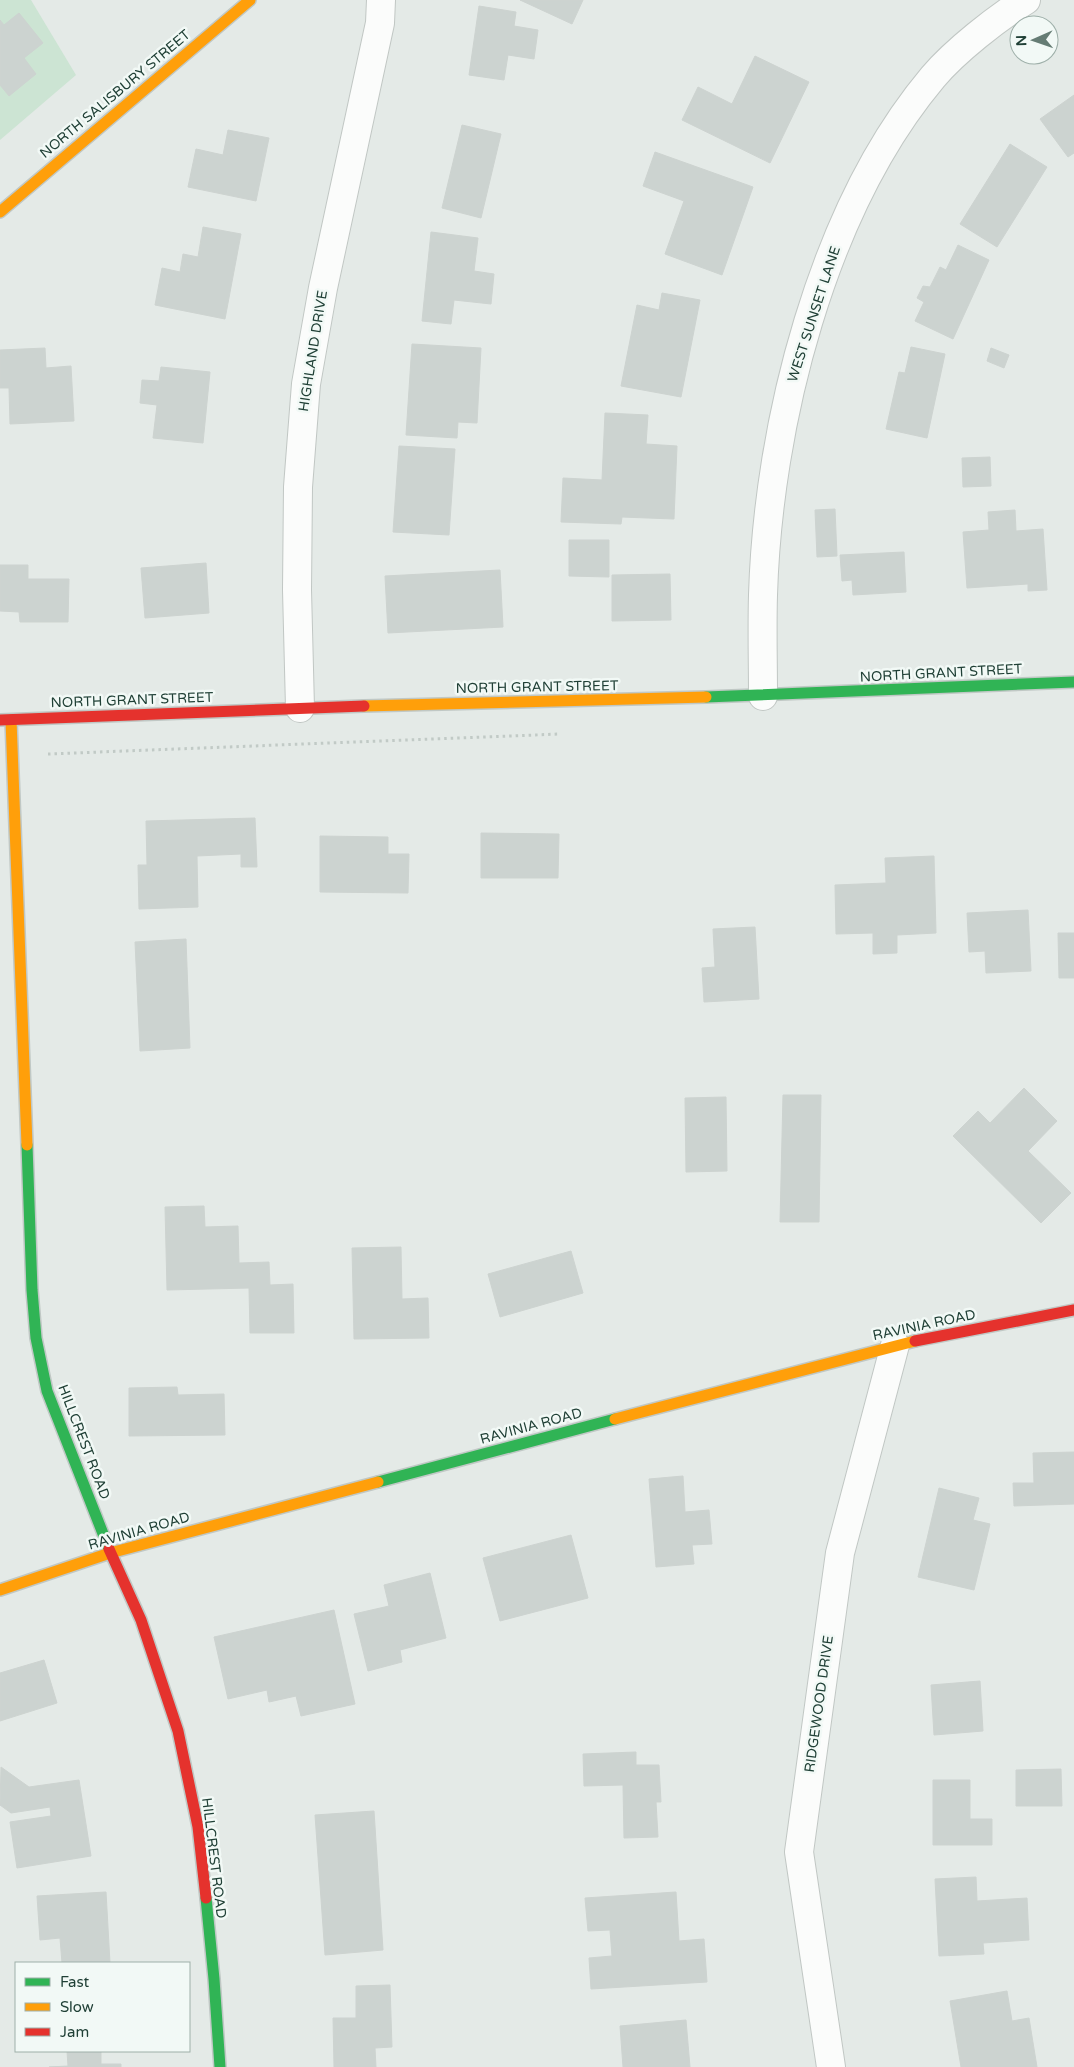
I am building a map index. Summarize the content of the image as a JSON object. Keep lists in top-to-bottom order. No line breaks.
{"streets":{"street":["NORTH SALISBURY STREET","WEST SUNSET LANE","HIGHLAND DRIVE","NORTH GRANT STREET","RAVINIA ROAD","HILLCREST ROAD","RIDGEWOOD DRIVE"]},"crossings":[["WEST SUNSET LANE","NORTH GRANT STREET"],["HIGHLAND DRIVE","NORTH GRANT STREET"],["NORTH GRANT STREET","HILLCREST ROAD"],["RAVINIA ROAD","HILLCREST ROAD"],["RAVINIA ROAD","RIDGEWOOD DRIVE"]],"legend":["Fast","Slow","Jam"],"north":"left"}
